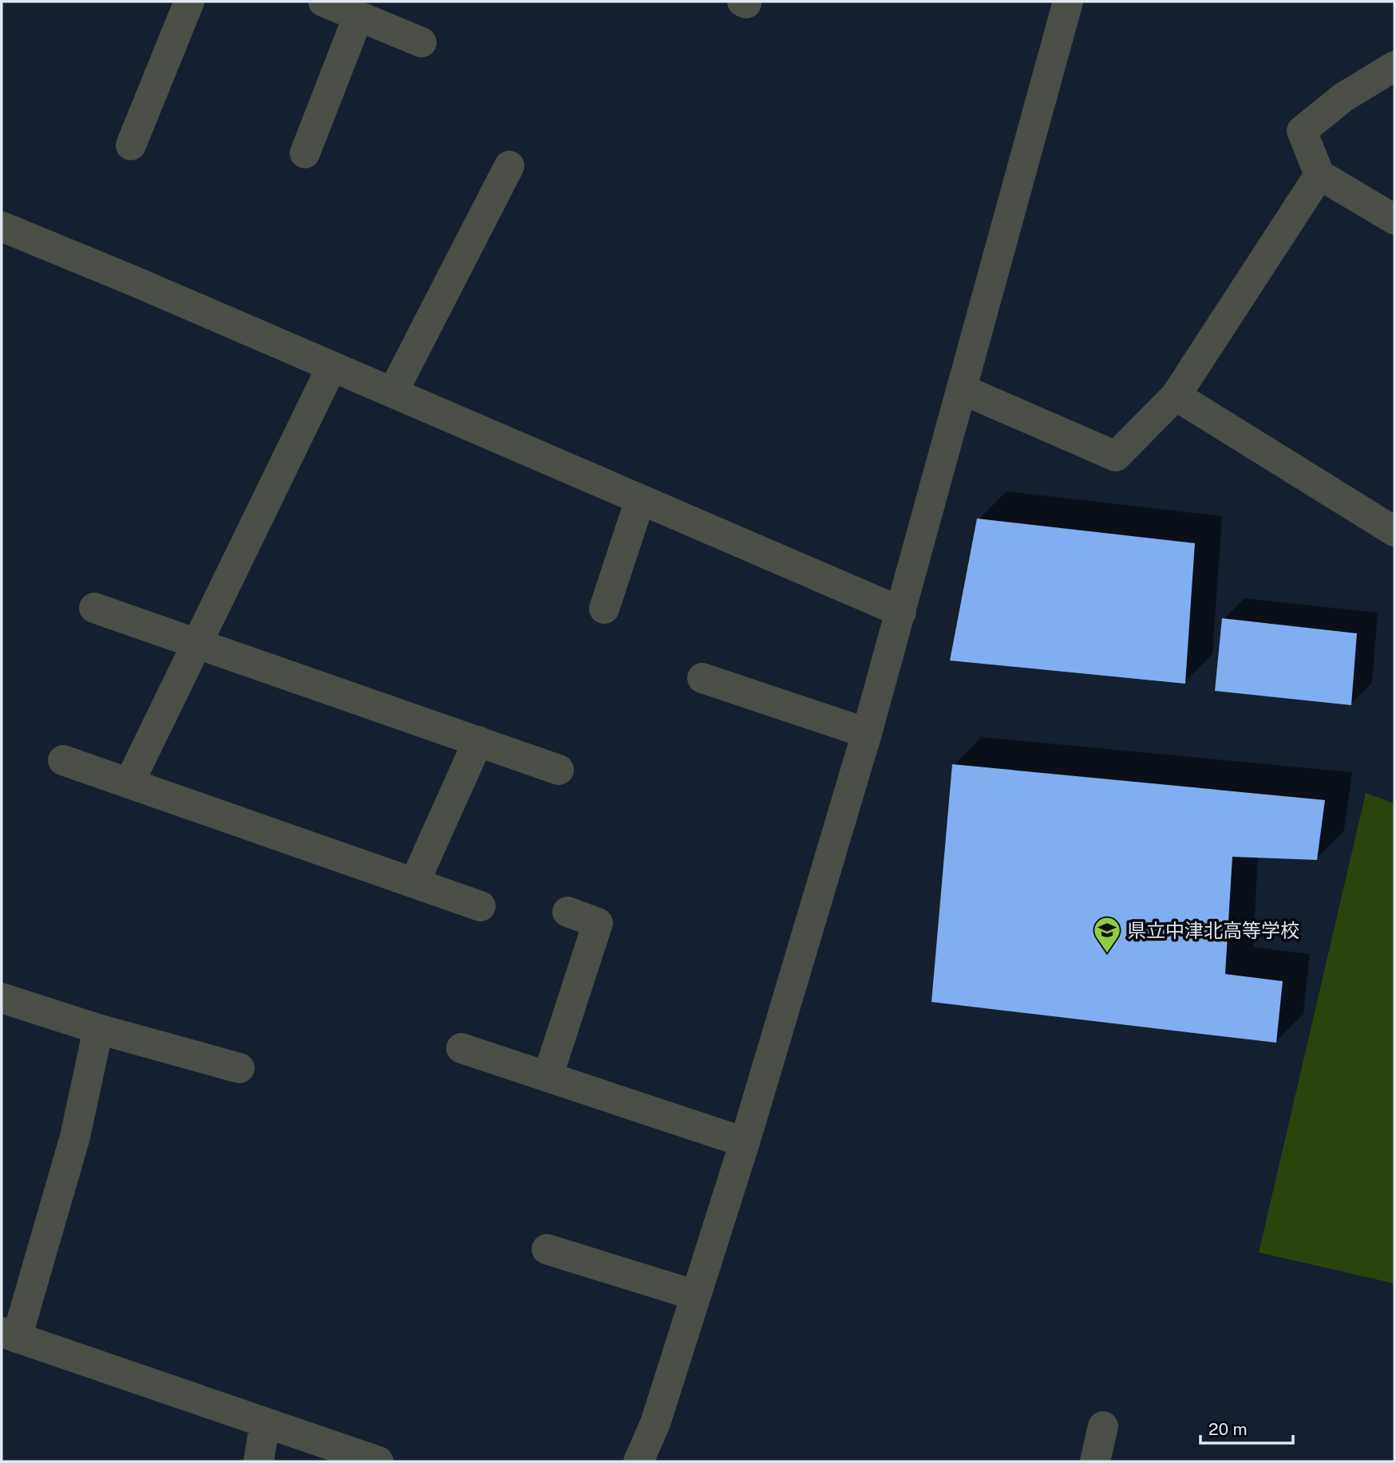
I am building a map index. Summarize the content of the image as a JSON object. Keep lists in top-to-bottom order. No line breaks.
{"places":{"school or university":["県立中津北高等学校"]},"scale_bar":"20 m"}
